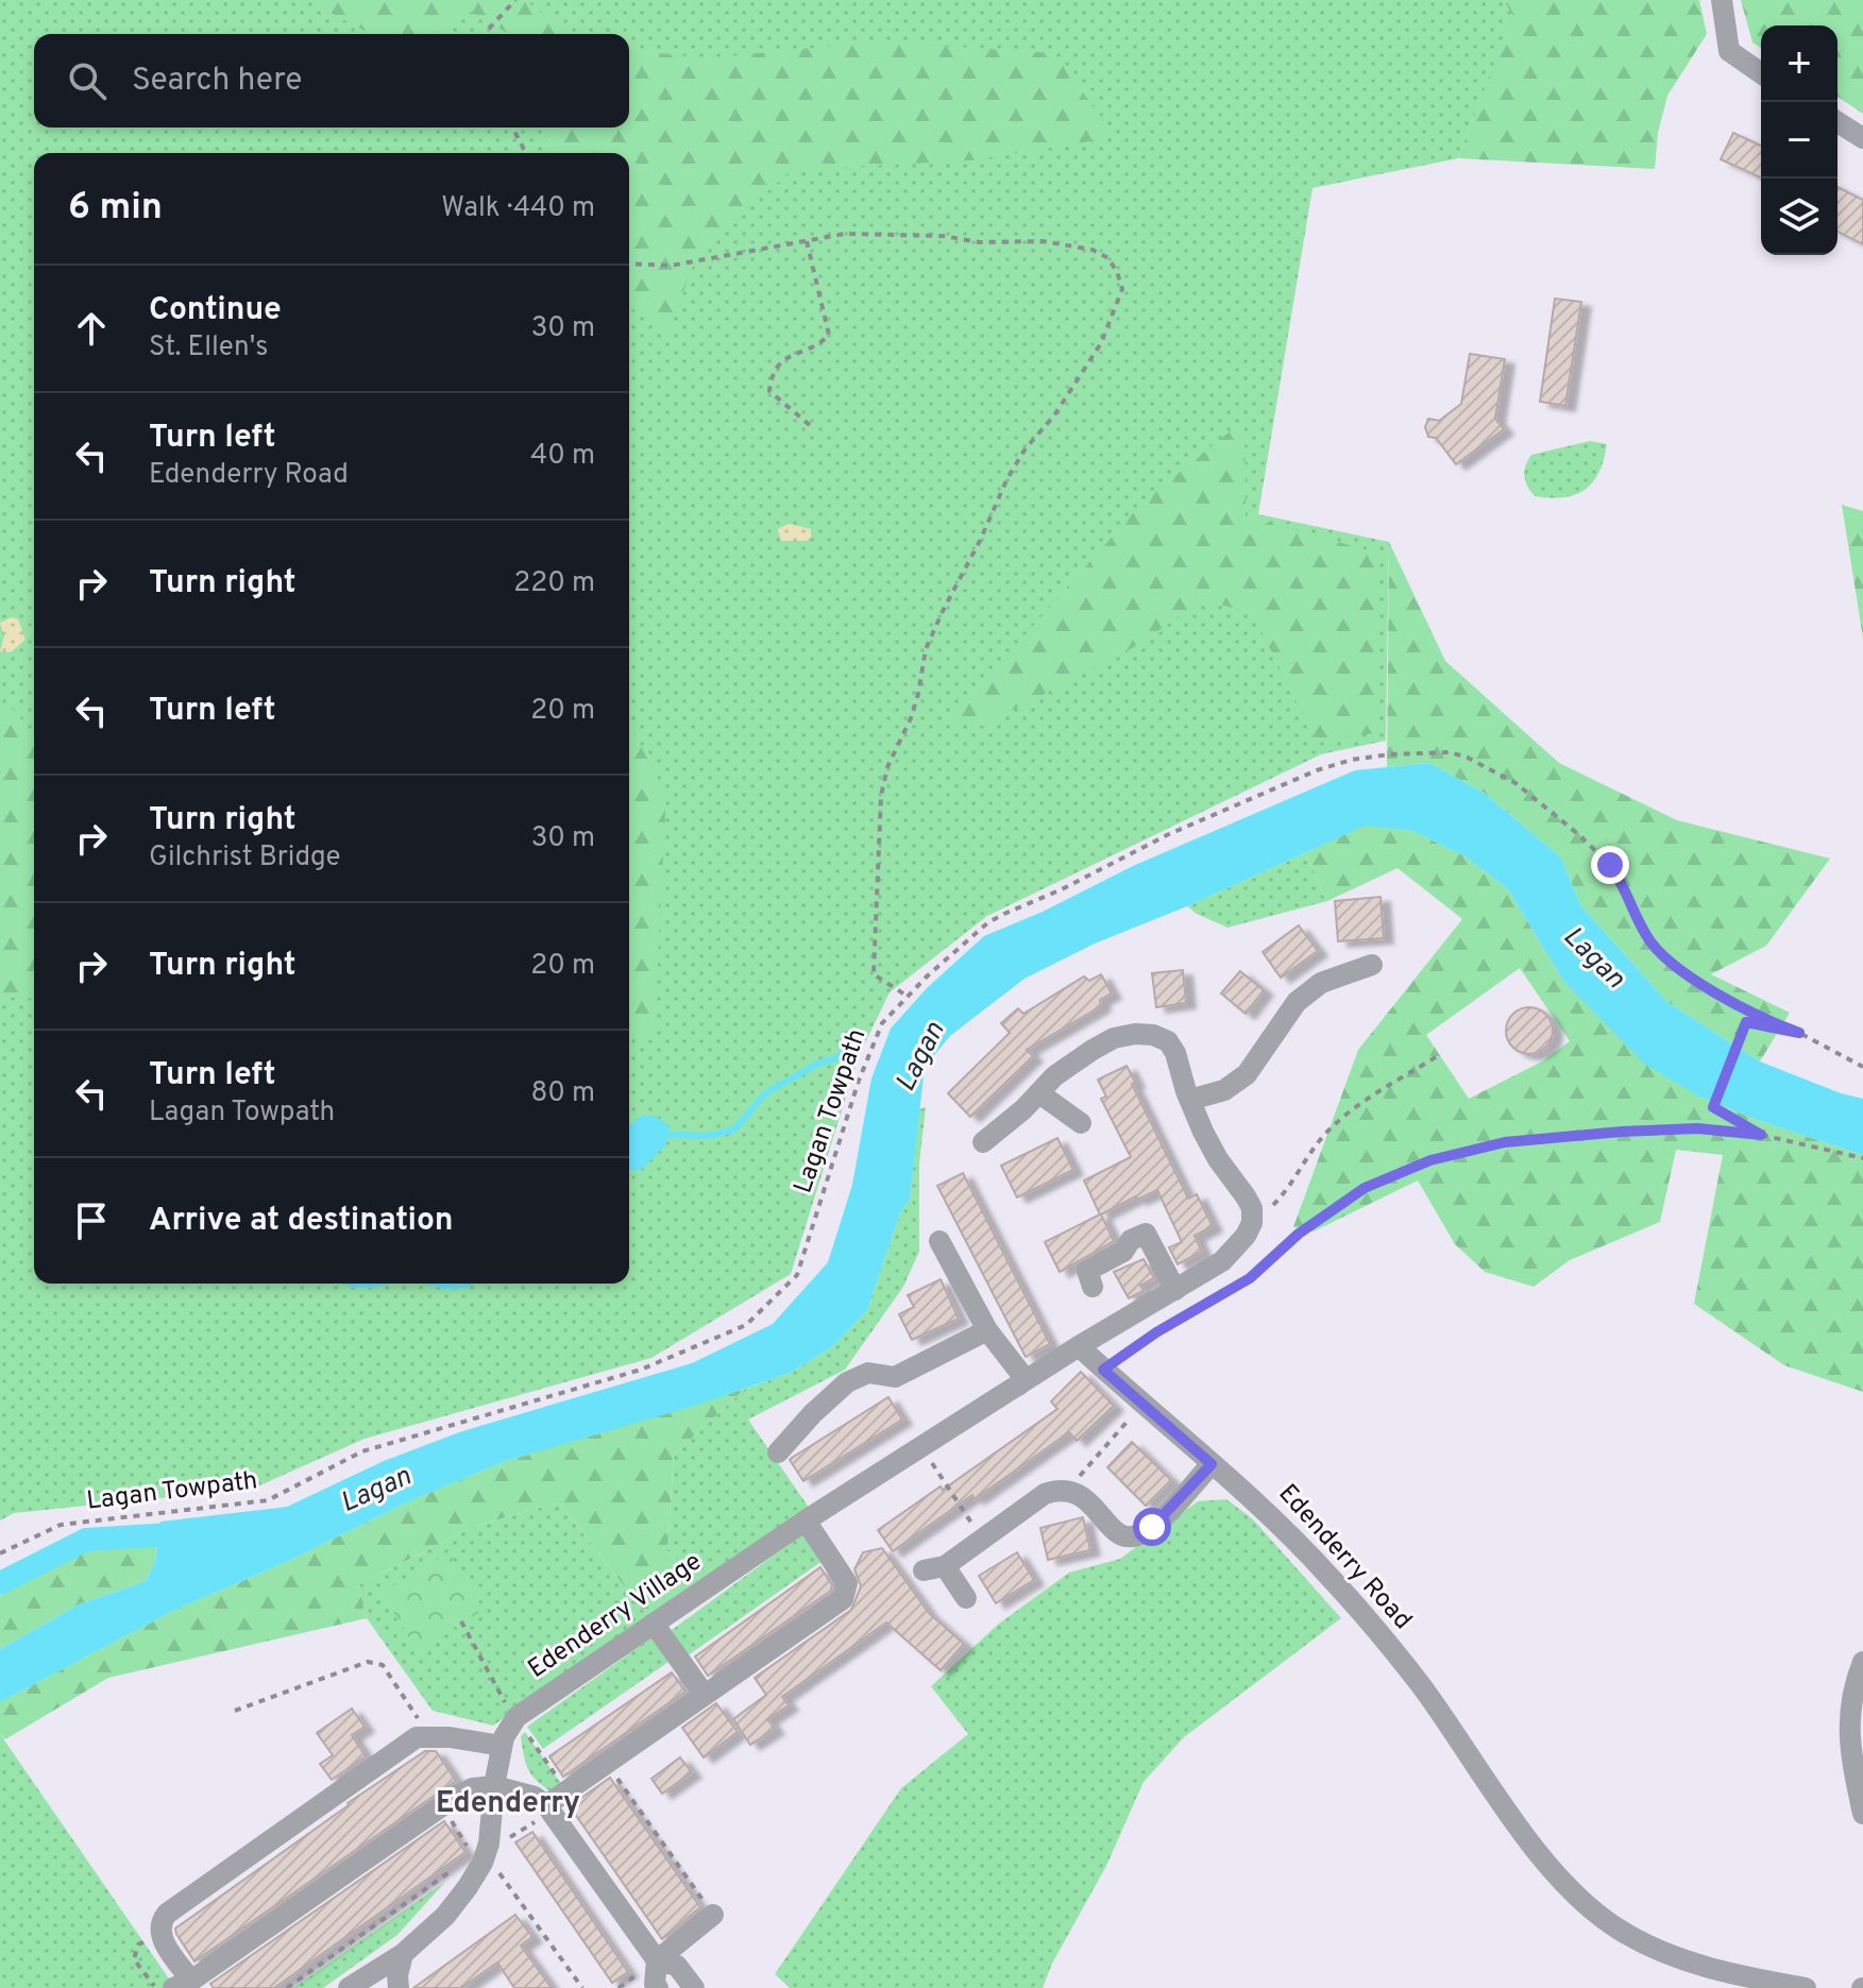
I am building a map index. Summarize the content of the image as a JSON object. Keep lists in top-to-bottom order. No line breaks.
{"streets":{"street":["Edenderry Road","Edenderry Village"],"path":["Lagan Towpath"]},"districts":["Edenderry"],"water":["Lagan"],"page":{"map_buttons":["+","−"],"search":"Search here","heading":["6 min","Walk · 440 m"],"list":[["Continue","St. Ellen's","30 m"],["Turn left","Edenderry Road","40 m"],["Turn right","220 m"],["Turn left","20 m"],["Turn right","Gilchrist Bridge","30 m"],["Turn right","20 m"],["Turn left","Lagan Towpath","80 m"],"Arrive at destination"]}}
